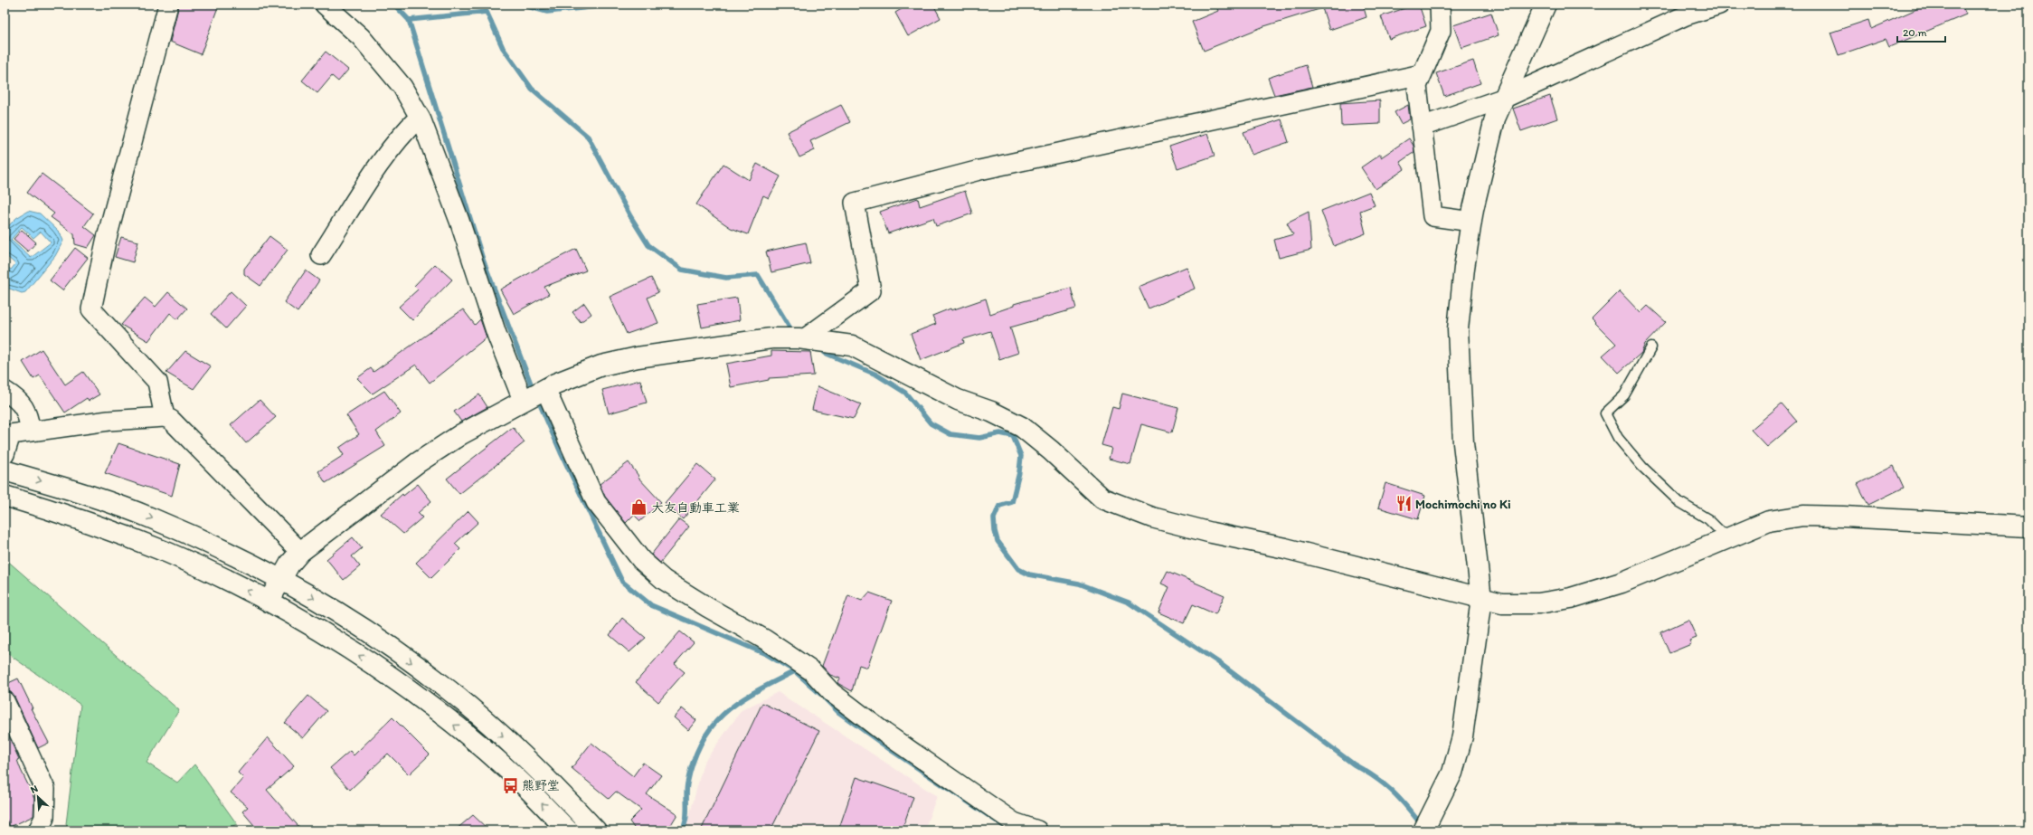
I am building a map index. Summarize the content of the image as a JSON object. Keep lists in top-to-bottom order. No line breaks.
{"places":{"restaurant":["Mochimochi no Ki"],"shop":["大友自動車工業"],"bus stop":["熊野堂"]},"scale_bar":"20 m","north":"top left"}
